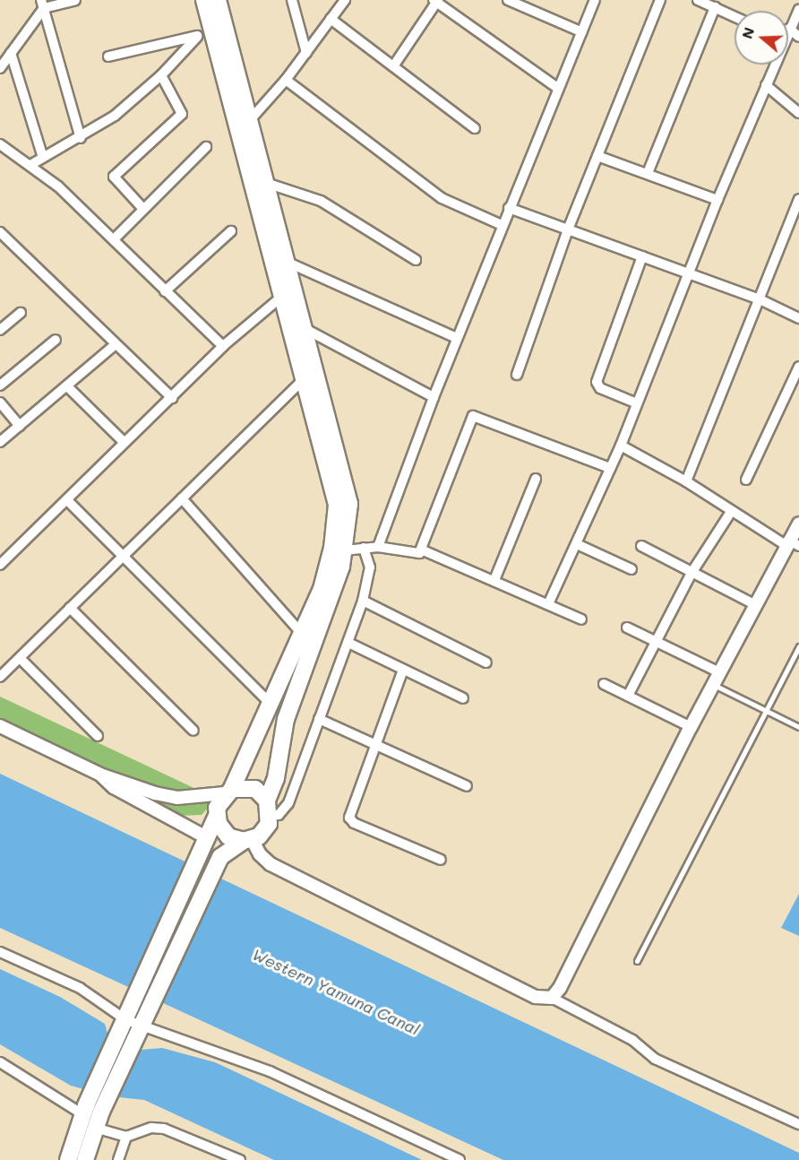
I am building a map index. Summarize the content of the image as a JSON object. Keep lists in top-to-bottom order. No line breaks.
{"water":["Western Yamuna Canal"],"north":"left"}
